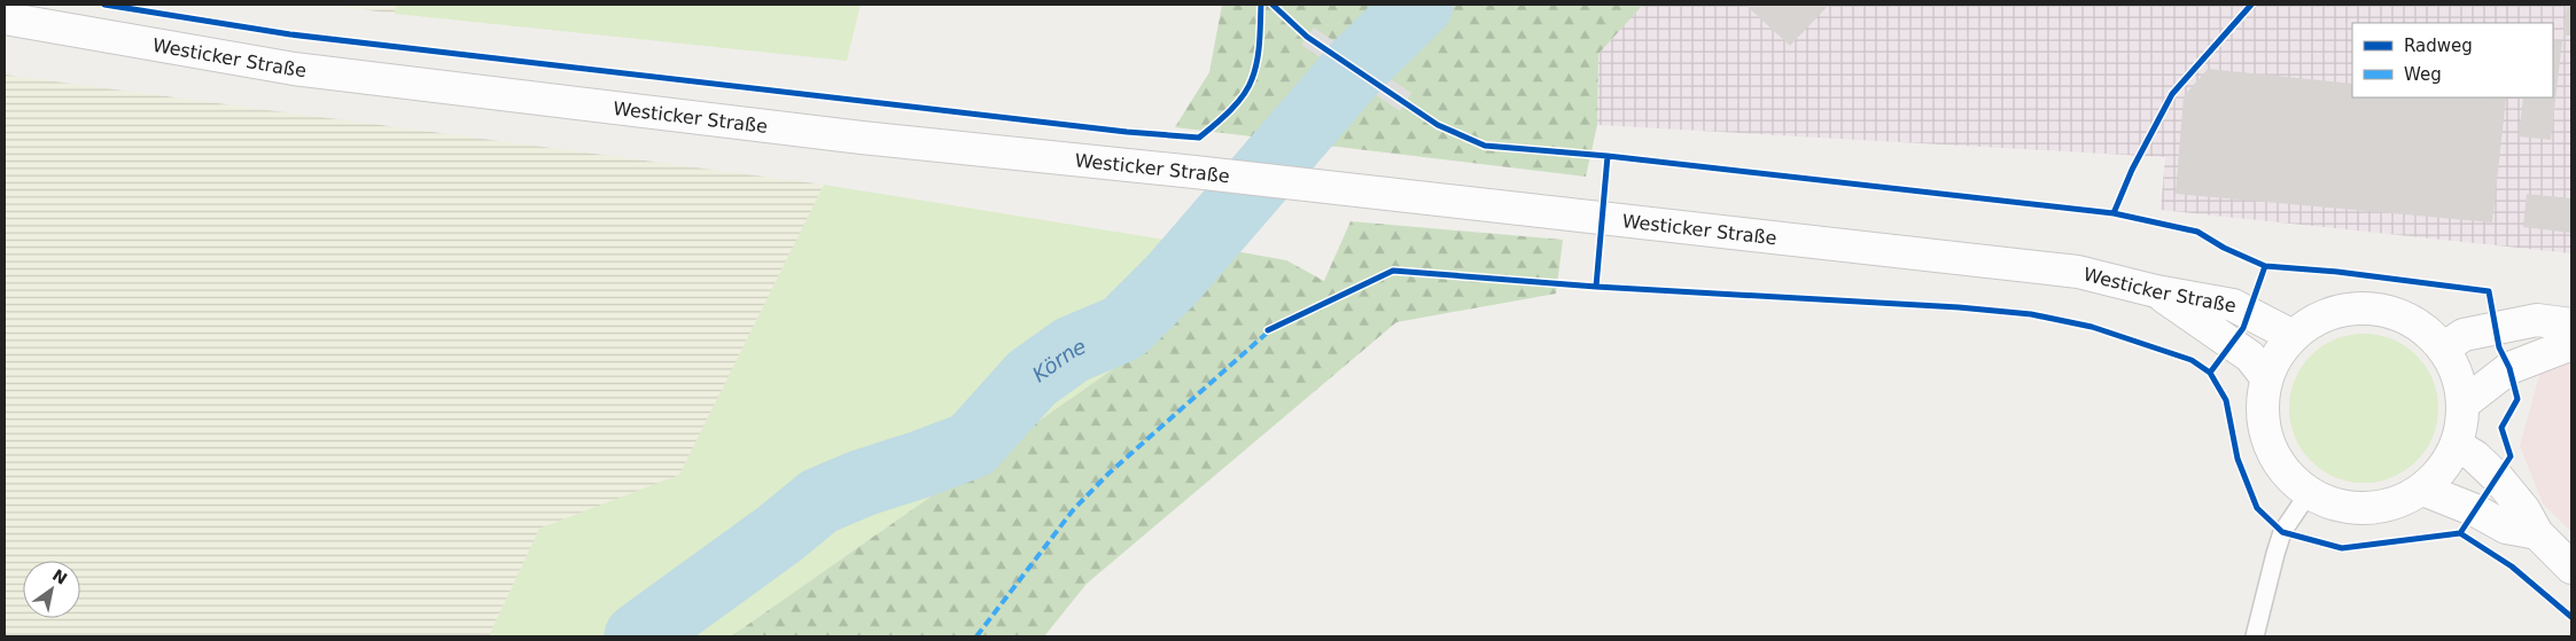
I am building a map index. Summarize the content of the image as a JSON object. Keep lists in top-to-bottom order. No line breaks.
{"streets":{"street":["Westicker Straße"]},"water":["Körne"],"legend":["Radweg","Weg"],"north":"top right"}
